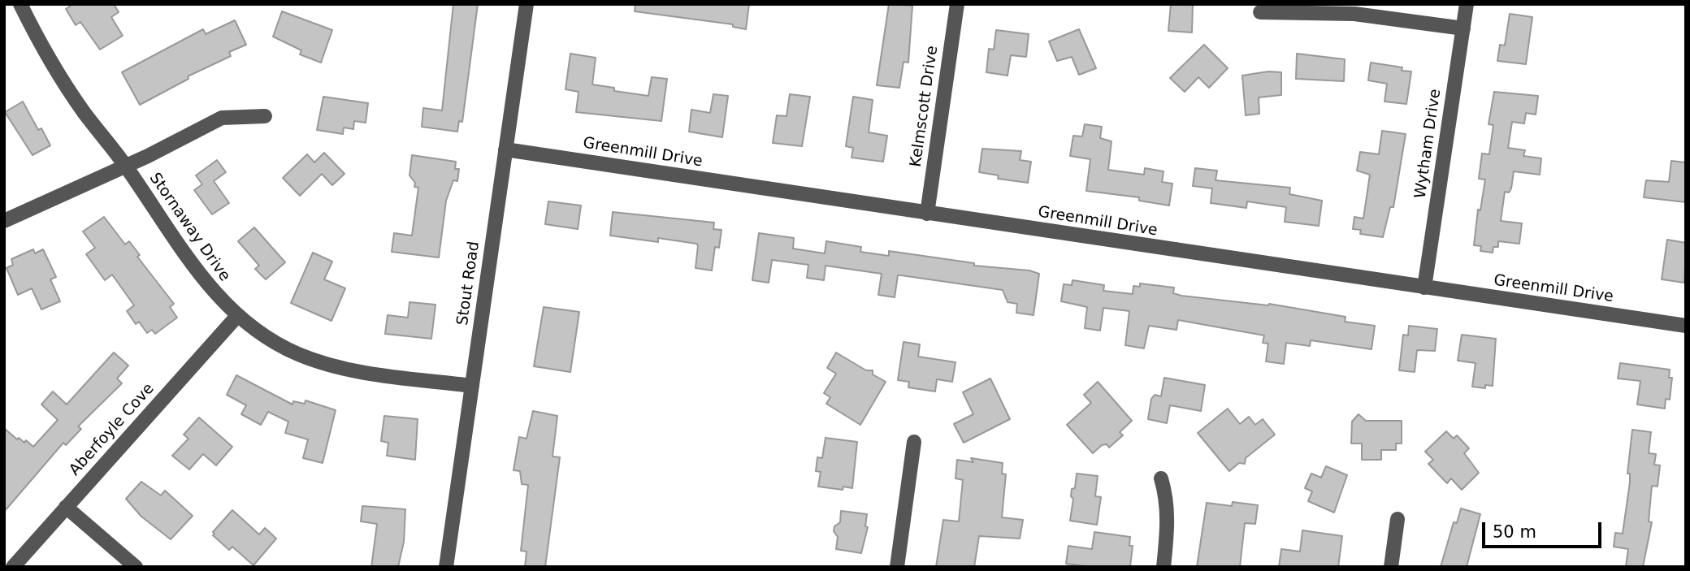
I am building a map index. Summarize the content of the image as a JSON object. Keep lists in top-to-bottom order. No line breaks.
{"streets":{"street":["Kelmscott Drive","Wytham Drive","Greenmill Drive","Stornaway Drive","Stout Road","Aberfoyle Cove"]},"crossings":[["Kelmscott Drive","Greenmill Drive"],["Wytham Drive","Greenmill Drive"],["Greenmill Drive","Stout Road"],["Stornaway Drive","Stout Road"],["Stornaway Drive","Aberfoyle Cove"]],"scale_bar":"50 m"}
